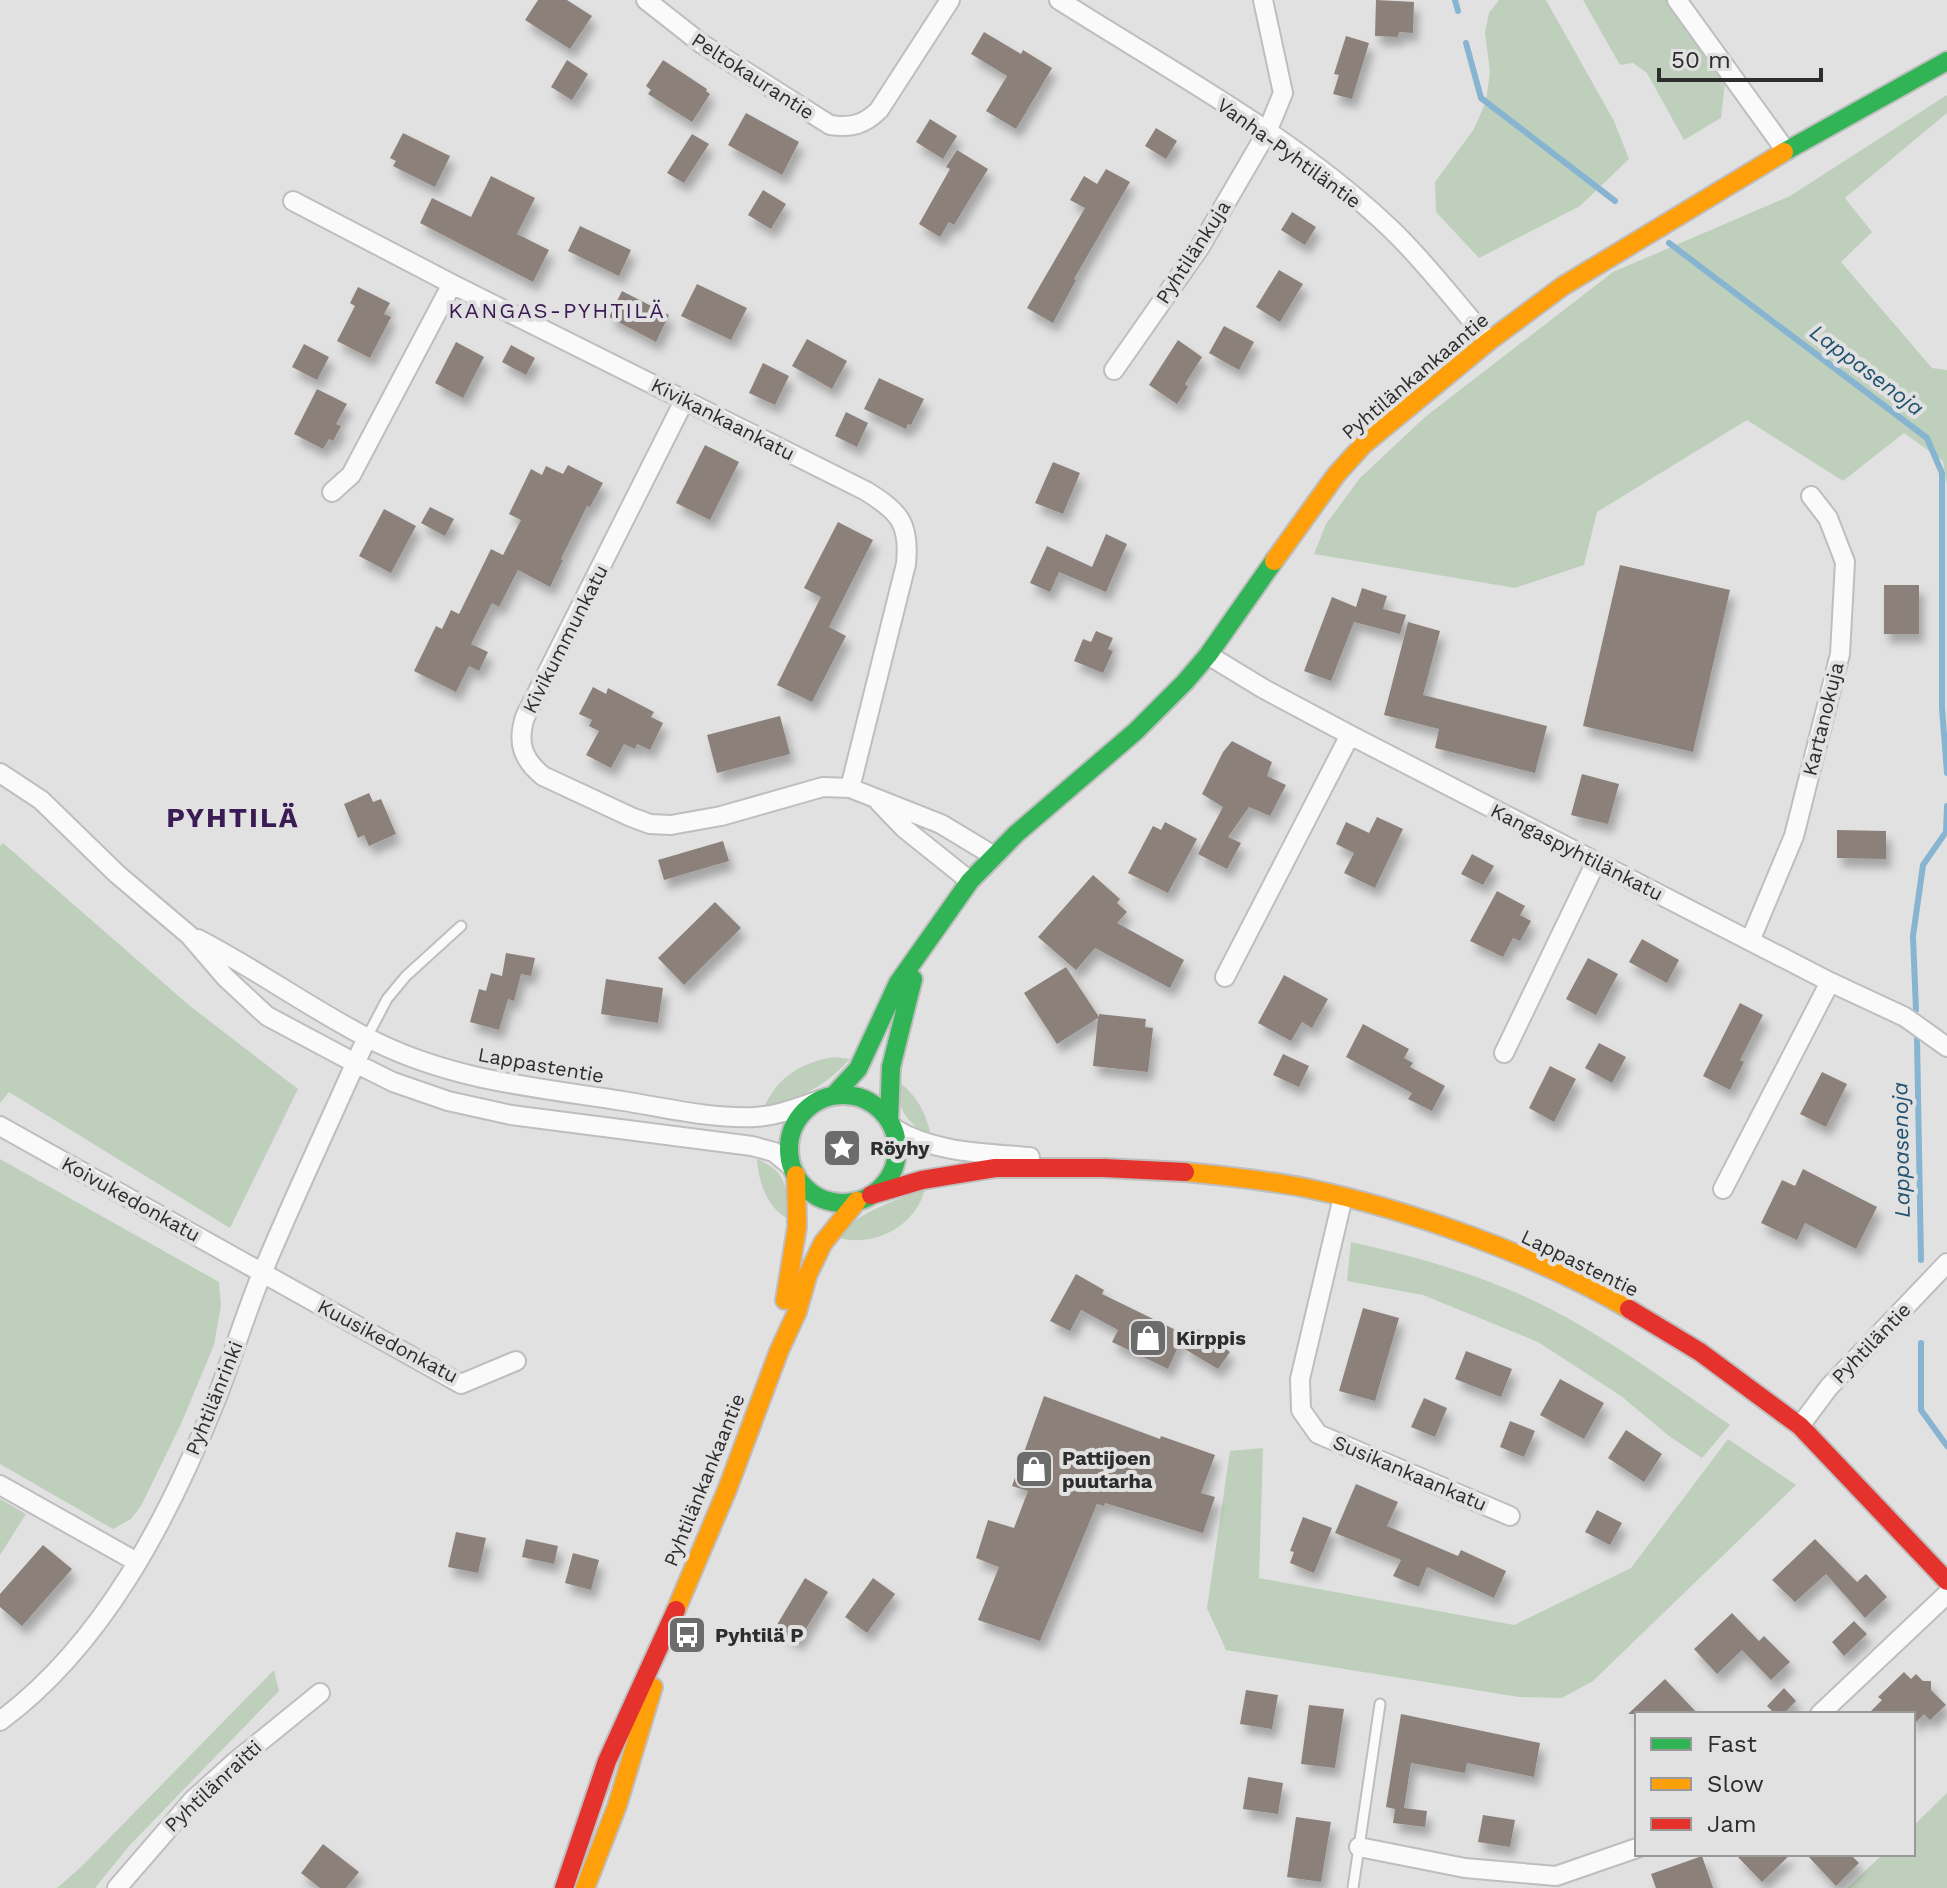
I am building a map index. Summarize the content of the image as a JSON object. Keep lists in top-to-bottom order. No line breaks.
{"streets":{"street":["Peltokaurantie","Vanha-Pyhtiläntie","Pyhtilänkuja","Pyhtilänkankaantie","Kivikankaankatu","Kivikummunkatu","Kartanokuja","Kangaspyhtilänkatu","Lappastentie","Koivukedonkatu","Kuusikedonkatu","Pyhtiläntie","Pyhtilänrinki","Susikankaankatu","Pyhtilänraitti"]},"crossings":[["Vanha-Pyhtiläntie","Pyhtilänkuja"],["Vanha-Pyhtiläntie","Pyhtilänkankaantie"],["Pyhtilänkankaantie","Kivikummunkatu"],["Pyhtilänkankaantie","Kangaspyhtilänkatu"],["Pyhtilänkankaantie","Lappastentie"],["Kivikankaankatu","Kivikummunkatu"],["Kartanokuja","Kangaspyhtilänkatu"],["Lappastentie","Pyhtiläntie"],["Lappastentie","Pyhtilänrinki"],["Lappastentie","Susikankaankatu"],["Koivukedonkatu","Kuusikedonkatu"],["Koivukedonkatu","Pyhtilänrinki"],["Kuusikedonkatu","Pyhtilänrinki"]],"districts":["KANGAS-PYHTILÄ","PYHTILÄ"],"water":["Lappasenoja"],"places":{"place":["Röyhy"],"shop":["Kirppis","Pattijoen puutarha"],"bus stop":["Pyhtilä P"]},"legend":["Fast","Slow","Jam"],"scale_bar":"50 m"}
